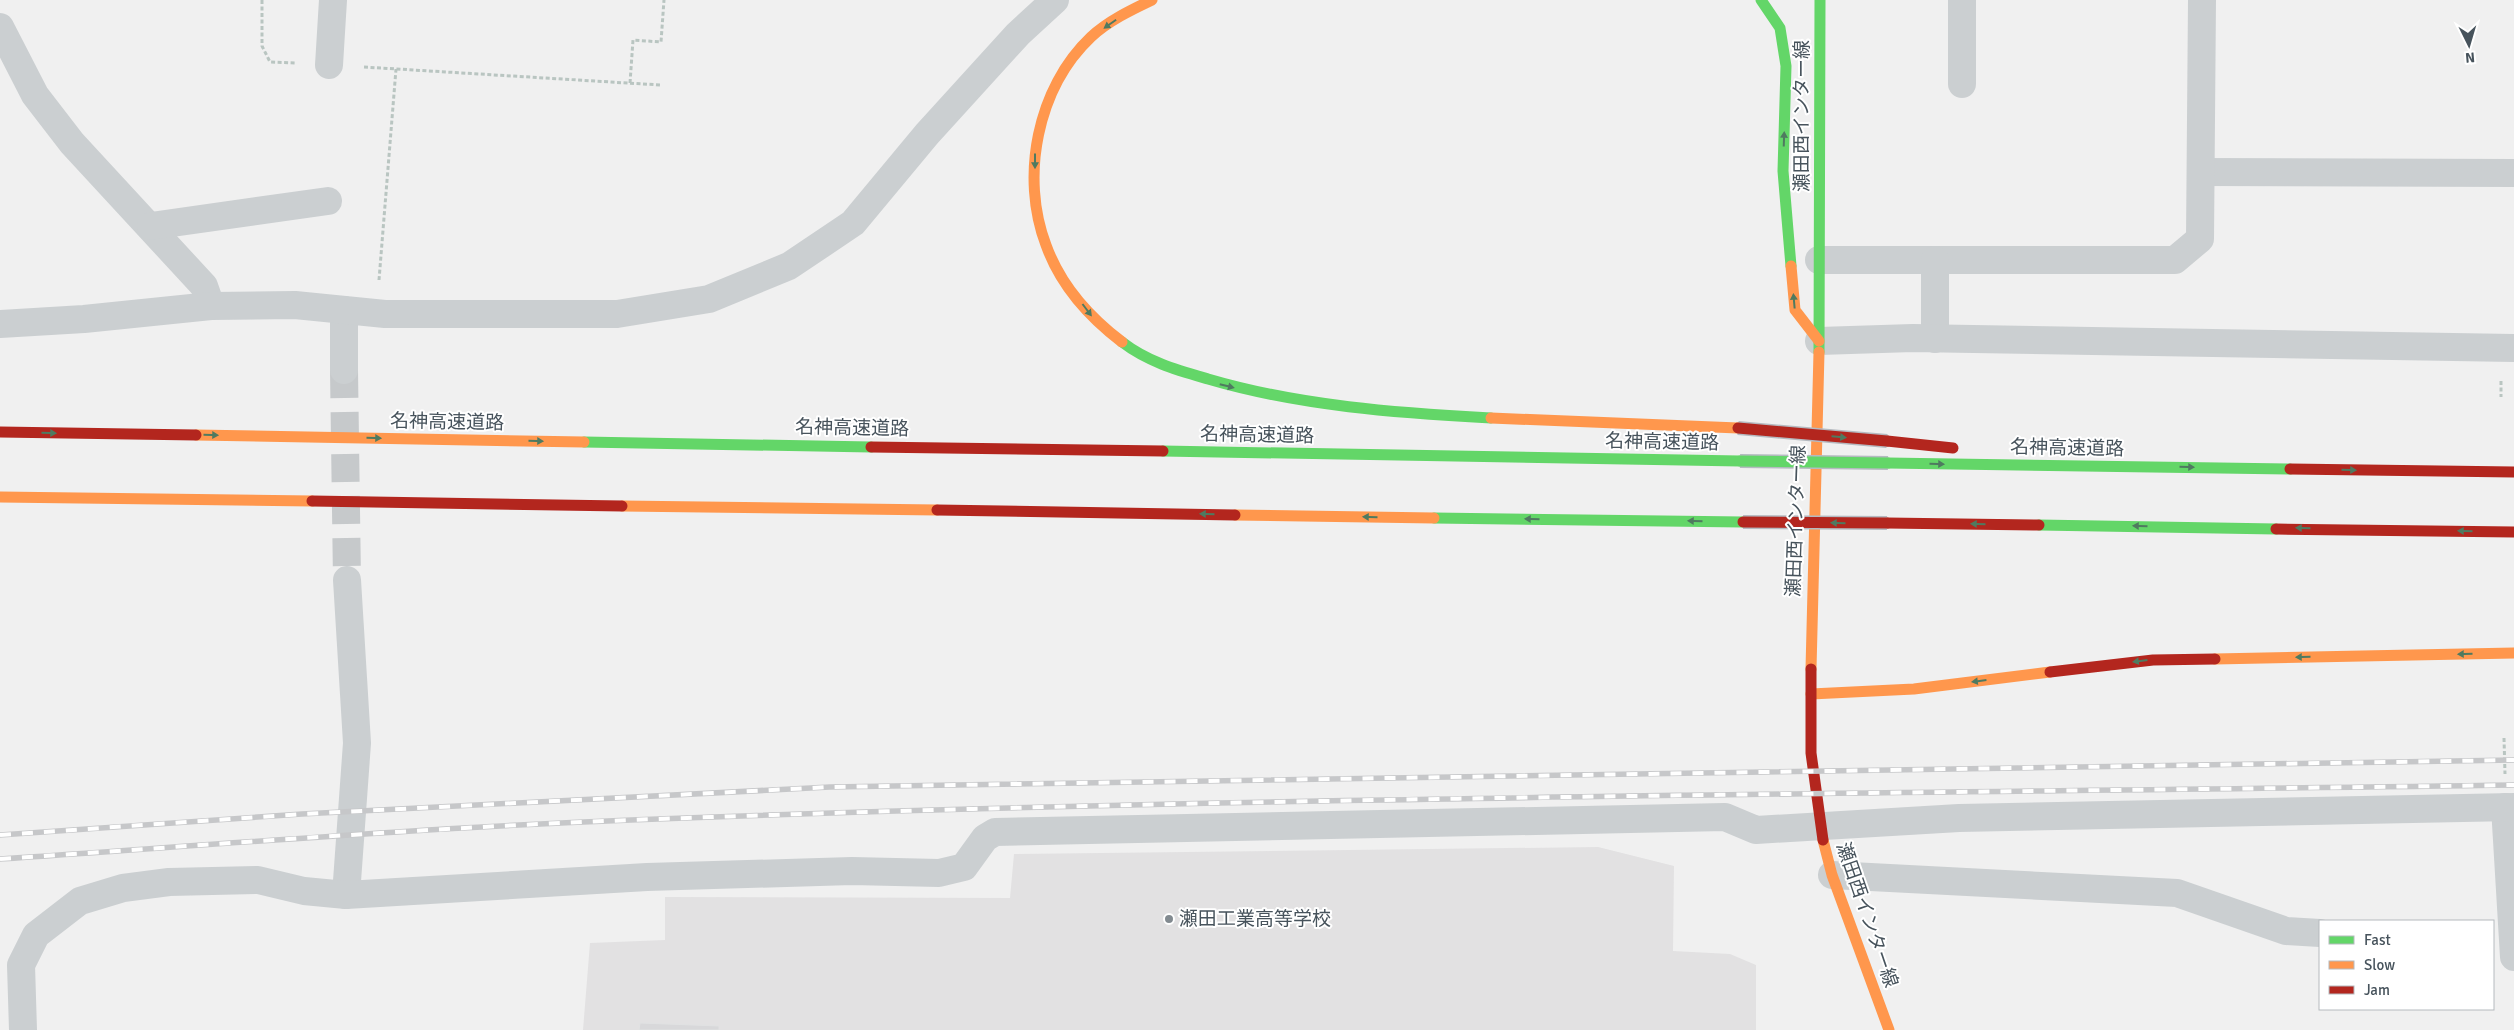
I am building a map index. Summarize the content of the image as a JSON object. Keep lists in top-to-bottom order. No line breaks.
{"streets":{"main road":["瀬田西インター線","名神高速道路"]},"places":["瀬田工業高等学校"],"legend":["Fast","Slow","Jam"],"north":"bottom"}
